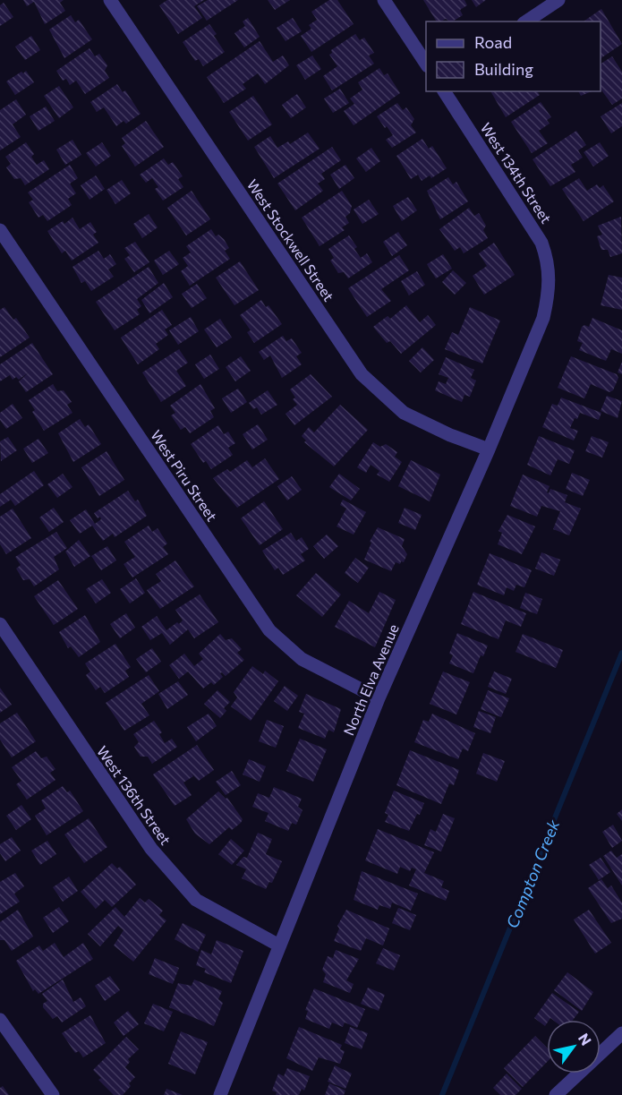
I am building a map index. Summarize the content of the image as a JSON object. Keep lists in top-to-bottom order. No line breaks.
{"streets":{"street":["West 134th Street","West Stockwell Street","West Piru Street","North Elva Avenue","West 136th Street"]},"crossings":[["West 134th Street","North Elva Avenue"],["West Stockwell Street","North Elva Avenue"],["West Piru Street","North Elva Avenue"],["North Elva Avenue","West 136th Street"]],"water":["Compton Creek"],"legend":["Road","Building"],"north":"top right"}
